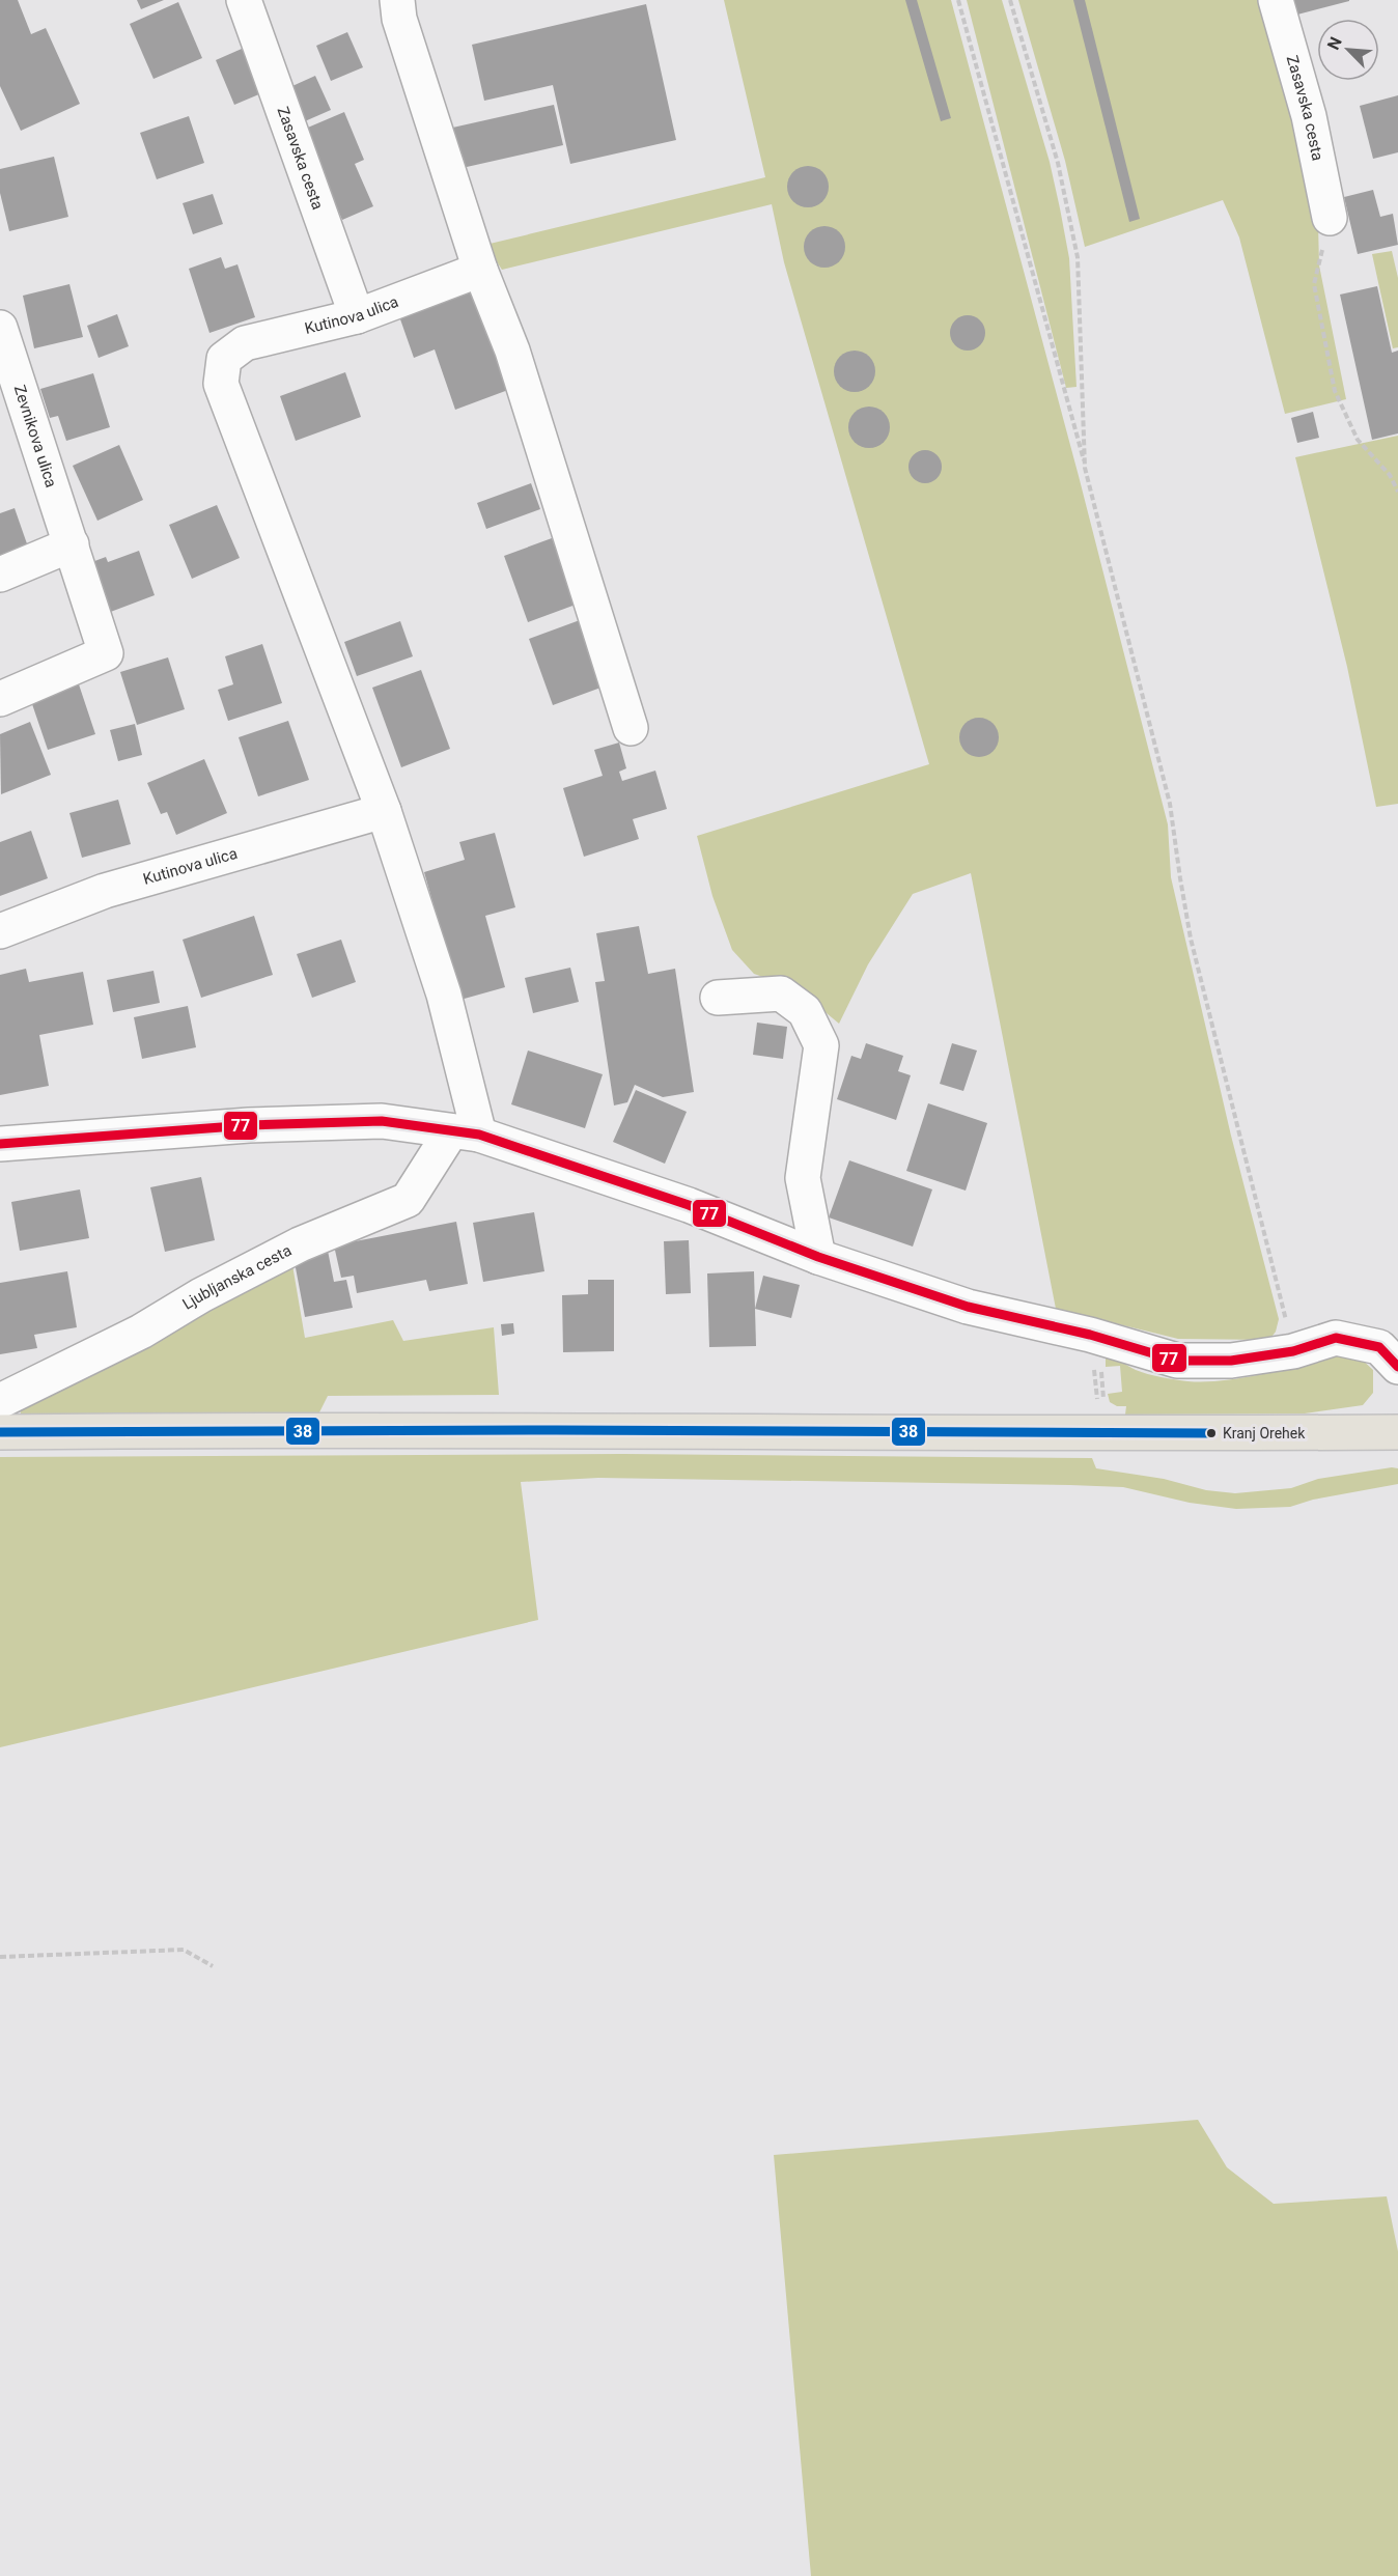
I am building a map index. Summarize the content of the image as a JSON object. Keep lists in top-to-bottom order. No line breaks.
{"streets":{"street":["Zasavska cesta","Kutinova ulica","Zevnikova ulica","Ljubljanska cesta"]},"crossings":[["Zasavska cesta","Kutinova ulica"],["Kutinova ulica","Ljubljanska cesta"]],"places":["Kranj Orehek"],"lines":["transit line 77","transit line 38"],"north":"top left"}
